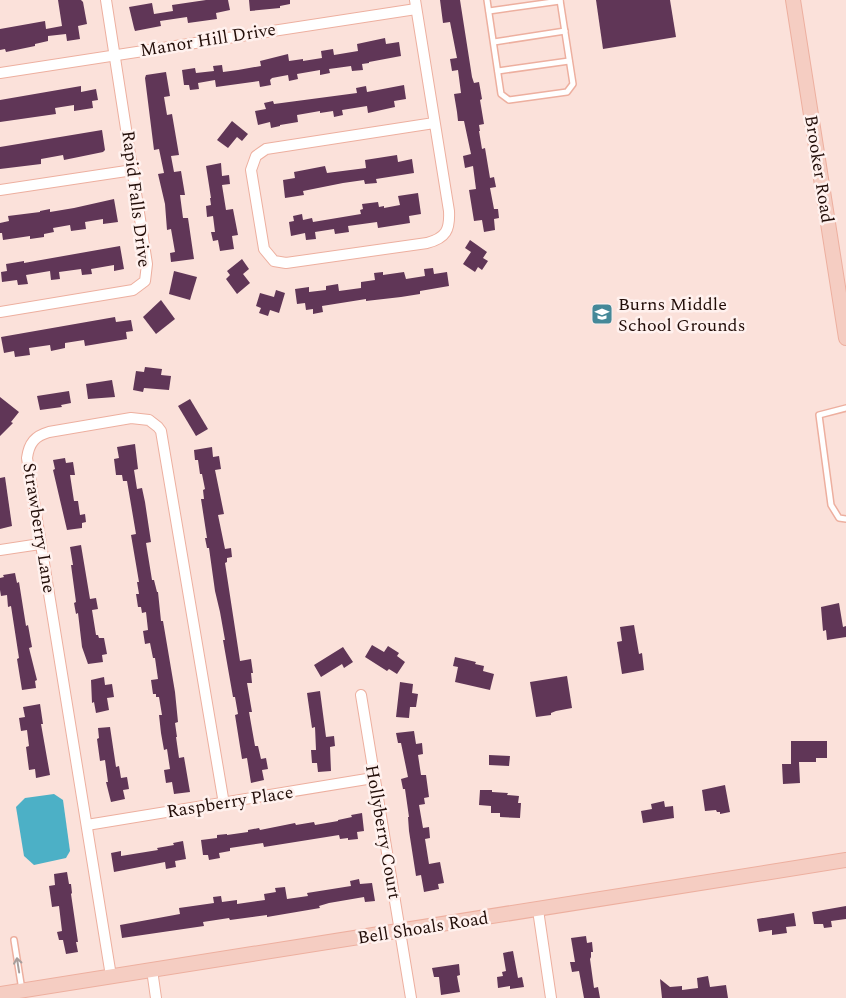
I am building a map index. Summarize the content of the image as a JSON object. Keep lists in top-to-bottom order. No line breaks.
{"streets":{"main road":["Brooker Road","Bell Shoals Road"],"street":["Manor Hill Drive","Rapid Falls Drive","Strawberry Lane","Raspberry Place","Hollyberry Court"]},"crossings":[["Manor Hill Drive","Rapid Falls Drive"],["Strawberry Lane","Raspberry Place"],["Strawberry Lane","Bell Shoals Road"],["Raspberry Place","Hollyberry Court"],["Hollyberry Court","Bell Shoals Road"]],"places":{"school or university":["Burns Middle School Grounds"]}}
